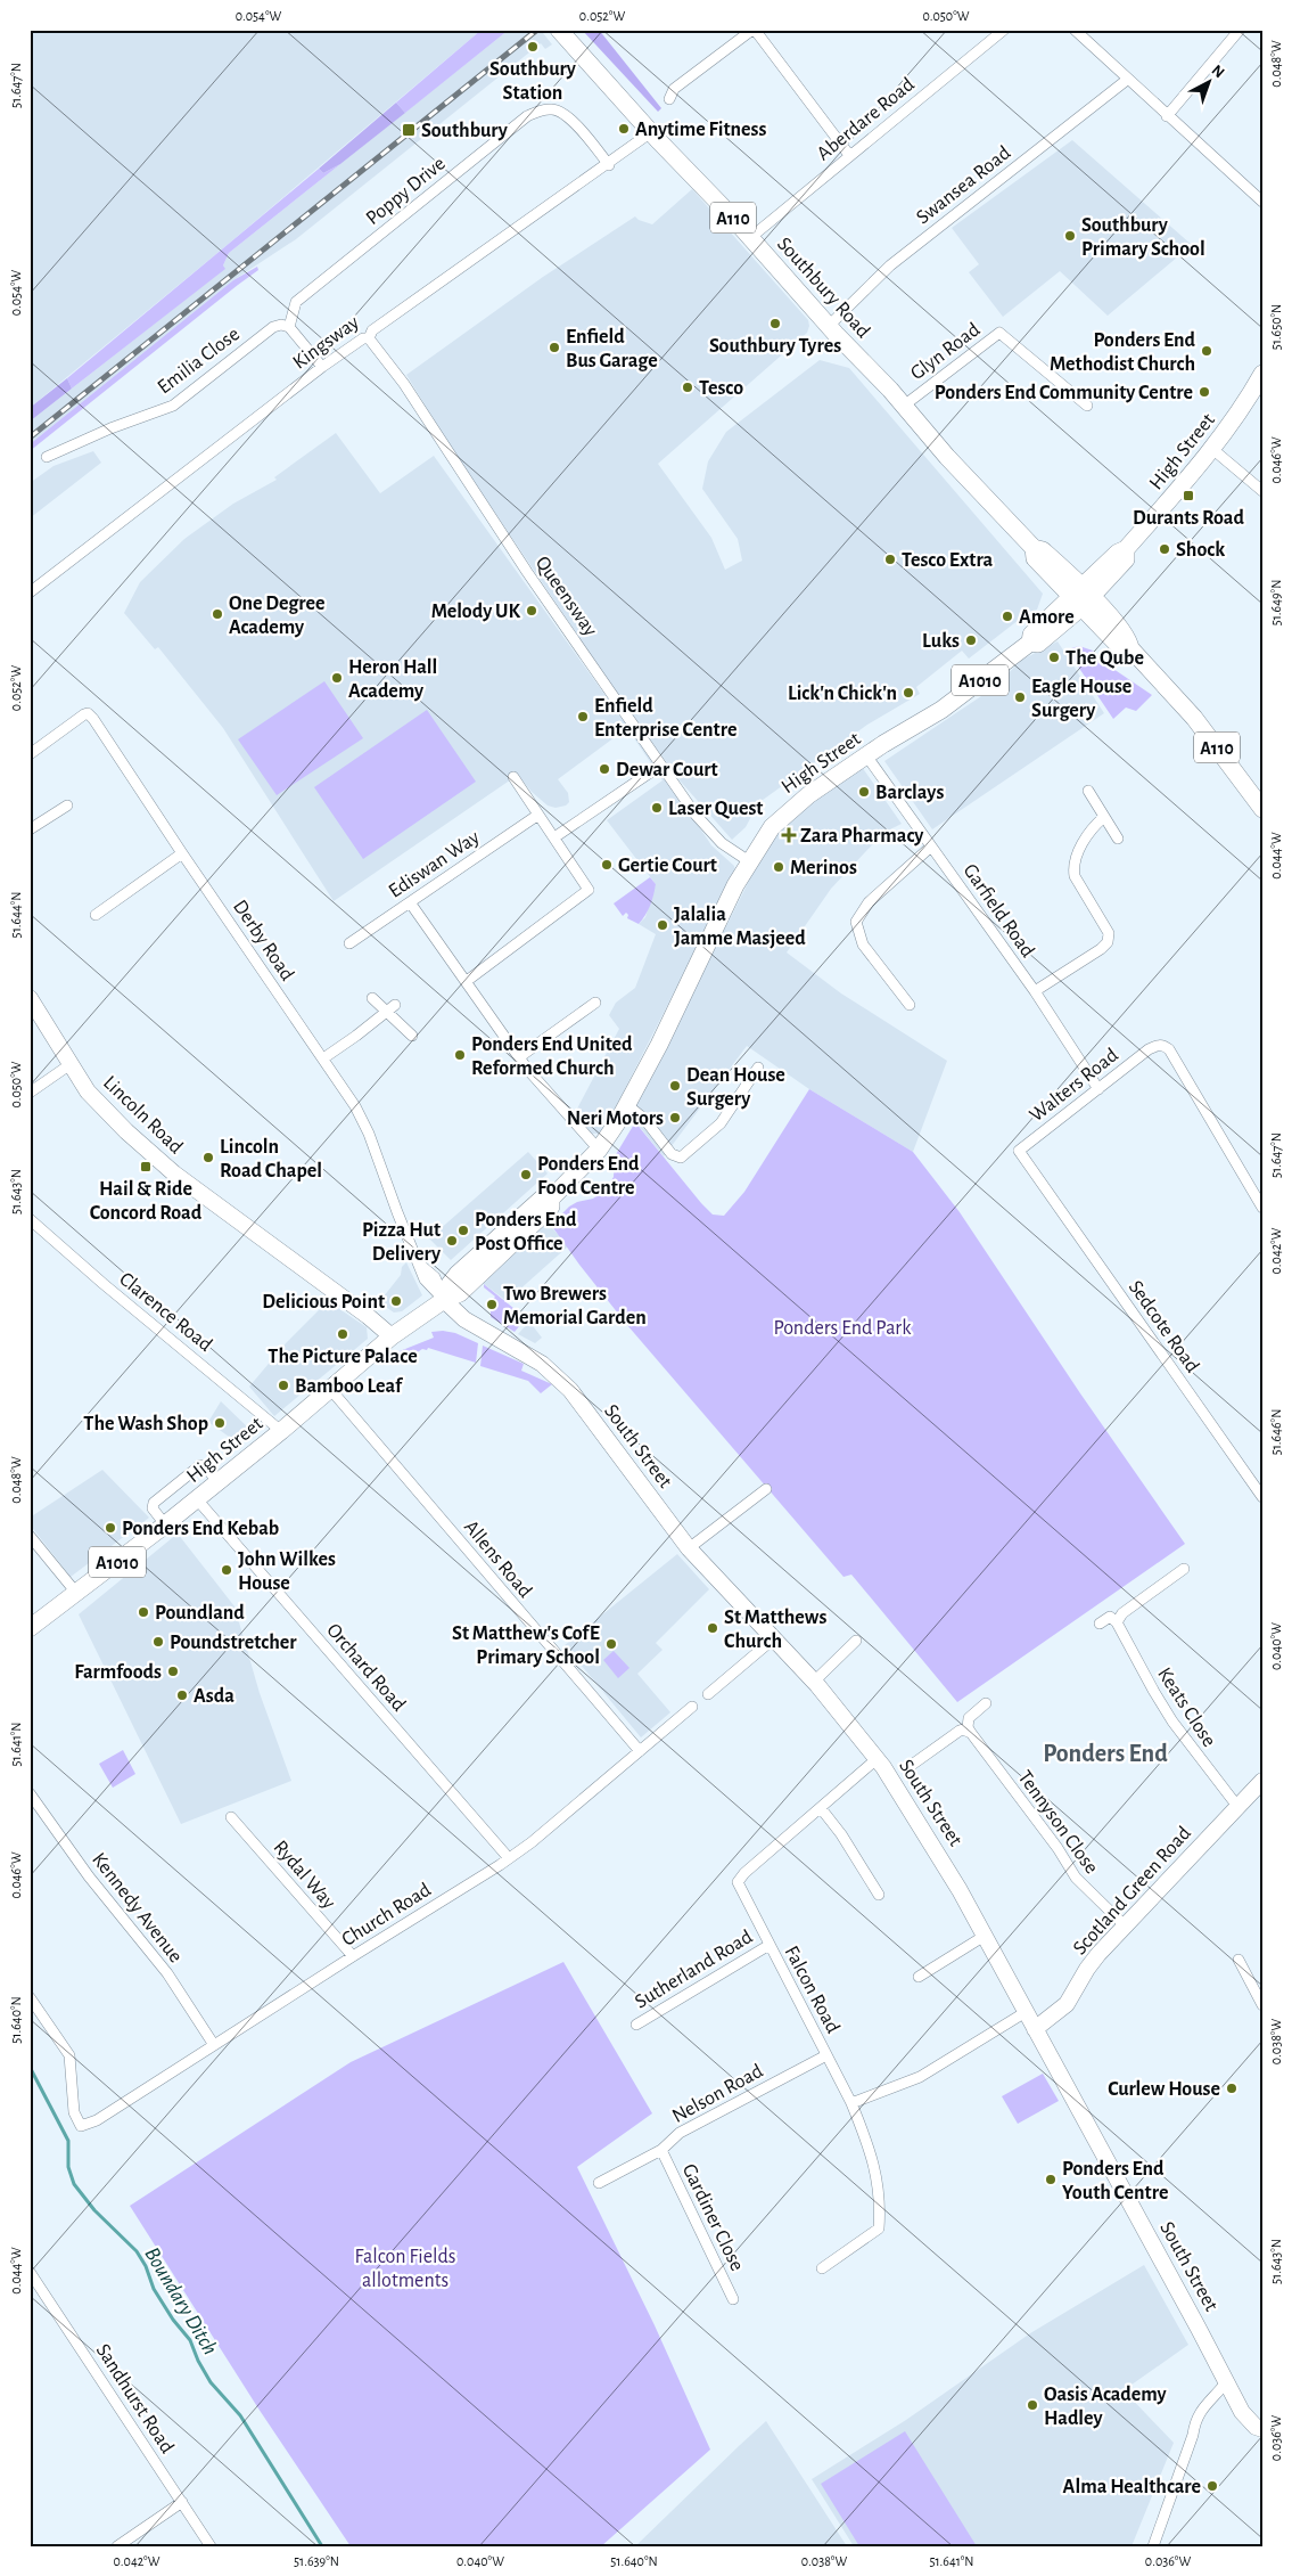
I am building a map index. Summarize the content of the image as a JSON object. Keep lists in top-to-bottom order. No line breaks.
{"streets":{"main road":["A110","Southbury Road","High Street","A1010"],"street":["Aberdare Road","Swansea Road","Poppy Drive","Kingsway","Glyn Road","Emilia Close","Queensway","Ediswan Way","Garfield Road","Derby Road","Walters Road","Lincoln Road","Clarence Road","Sedcote Road","South Street","Allens Road","Orchard Road","Keats Close","Tennyson Close","Rydal Way","Scotland Green Road","Kennedy Avenue","Church Road","Sutherland Road","Falcon Road","Nelson Road","Gardiner Close","Sandhurst Road"]},"crossings":[["Aberdare Road","Southbury Road"],["Swansea Road","Southbury Road"],["Poppy Drive","Kingsway"],["Poppy Drive","Emilia Close"],["A110","Southbury Road"],["A110","High Street"],["Southbury Road","Kingsway"],["Southbury Road","Glyn Road"],["Southbury Road","High Street"],["Kingsway","Queensway"],["High Street","Queensway"],["High Street","Garfield Road"],["High Street","Derby Road"],["High Street","Lincoln Road"],["High Street","Clarence Road"],["High Street","South Street"],["High Street","Allens Road"],["High Street","Orchard Road"],["Garfield Road","Walters Road"],["Derby Road","South Street"],["Walters Road","Sedcote Road"],["South Street","Scotland Green Road"],["South Street","Falcon Road"],["Allens Road","Church Road"],["Orchard Road","Church Road"],["Keats Close","Scotland Green Road"],["Tennyson Close","Scotland Green Road"],["Rydal Way","Church Road"],["Kennedy Avenue","Church Road"],["Sutherland Road","Falcon Road"],["Falcon Road","Nelson Road"],["Nelson Road","Gardiner Close"]],"districts":["Ponders End"],"water":["Boundary Ditch"],"parks":["Ponders End Park","Falcon Fields allotments"],"places":{"other":["Southbury Station","Anytime Fitness","Southbury Primary School","Southbury Tyres","Enfield Bus Garage","Ponders End Methodist Church","Tesco","Ponders End Community Centre","Shock","Tesco Extra","Melody UK","One Degree Academy","Amore","Luks","The Qube","Heron Hall Academy","Lick'n Chick'n","Eagle House Surgery","Enfield Enterprise Centre","Dewar Court","Barclays","Laser Quest","Gertie Court","Merinos","Jalalia Jamme Masjeed","Ponders End United Reformed Church","Dean House Surgery","Neri Motors","Lincoln Road Chapel","Ponders End Food Centre","Ponders End Post Office","Pizza Hut Delivery","Delicious Point","Two Brewers Memorial Garden","The Picture Palace","Bamboo Leaf","The Wash Shop","Ponders End Kebab","John Wilkes House","Poundland","St Matthews Church","Poundstretcher","St Matthew's CofE Primary School","Farmfoods","Asda","Curlew House","Ponders End Youth Centre","Oasis Academy Hadley","Alma Healthcare"],"transit":["Southbury","Durants Road","Hail & Ride Concord Road"],"health":["Zara Pharmacy"]},"north":"top right","coordinates":["0.054°W","0.052°W","0.050°W","0.048°W","51.647°N","51.650°N","0.046°W","51.649°N","0.044°W","51.644°N","51.643°N","0.042°W","51.646°N","0.040°W","51.641°N","51.640°N","0.038°W","0.036°W","51.639°N"]}
